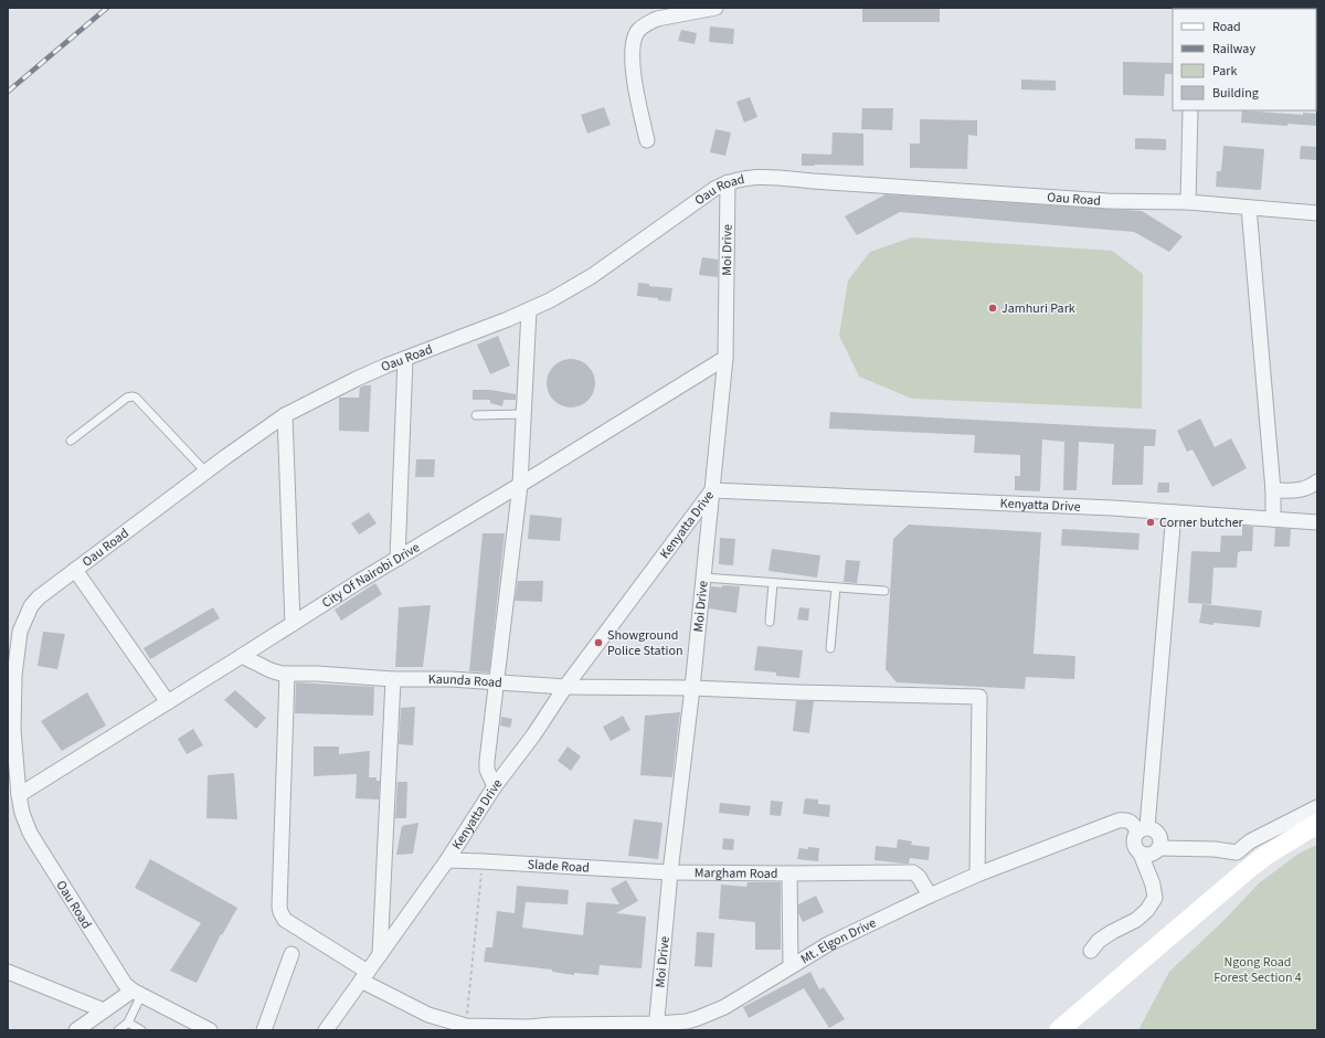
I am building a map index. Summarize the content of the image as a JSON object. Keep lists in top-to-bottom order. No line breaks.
{"streets":{"street":["Oau Road","Moi Drive","Kenyatta Drive","City Of Nairobi Drive","Kaunda Road","Slade Road","Margham Road","Mt. Elgon Drive"]},"crossings":[["Oau Road","Moi Drive"],["Oau Road","City Of Nairobi Drive"],["Moi Drive","Kenyatta Drive"],["Moi Drive","City Of Nairobi Drive"],["Moi Drive","Kaunda Road"],["Moi Drive","Slade Road"],["Moi Drive","Margham Road"],["Moi Drive","Mt. Elgon Drive"],["Kenyatta Drive","Kaunda Road"],["Kenyatta Drive","Slade Road"],["Kenyatta Drive","Mt. Elgon Drive"],["City Of Nairobi Drive","Kaunda Road"],["Kaunda Road","Mt. Elgon Drive"],["Slade Road","Margham Road"],["Margham Road","Mt. Elgon Drive"]],"parks":["Ngong Road Forest Section 4"],"places":["Jamhuri Park","Corner butcher","Showground Police Station"],"legend":["Road","Railway","Park","Building"]}
